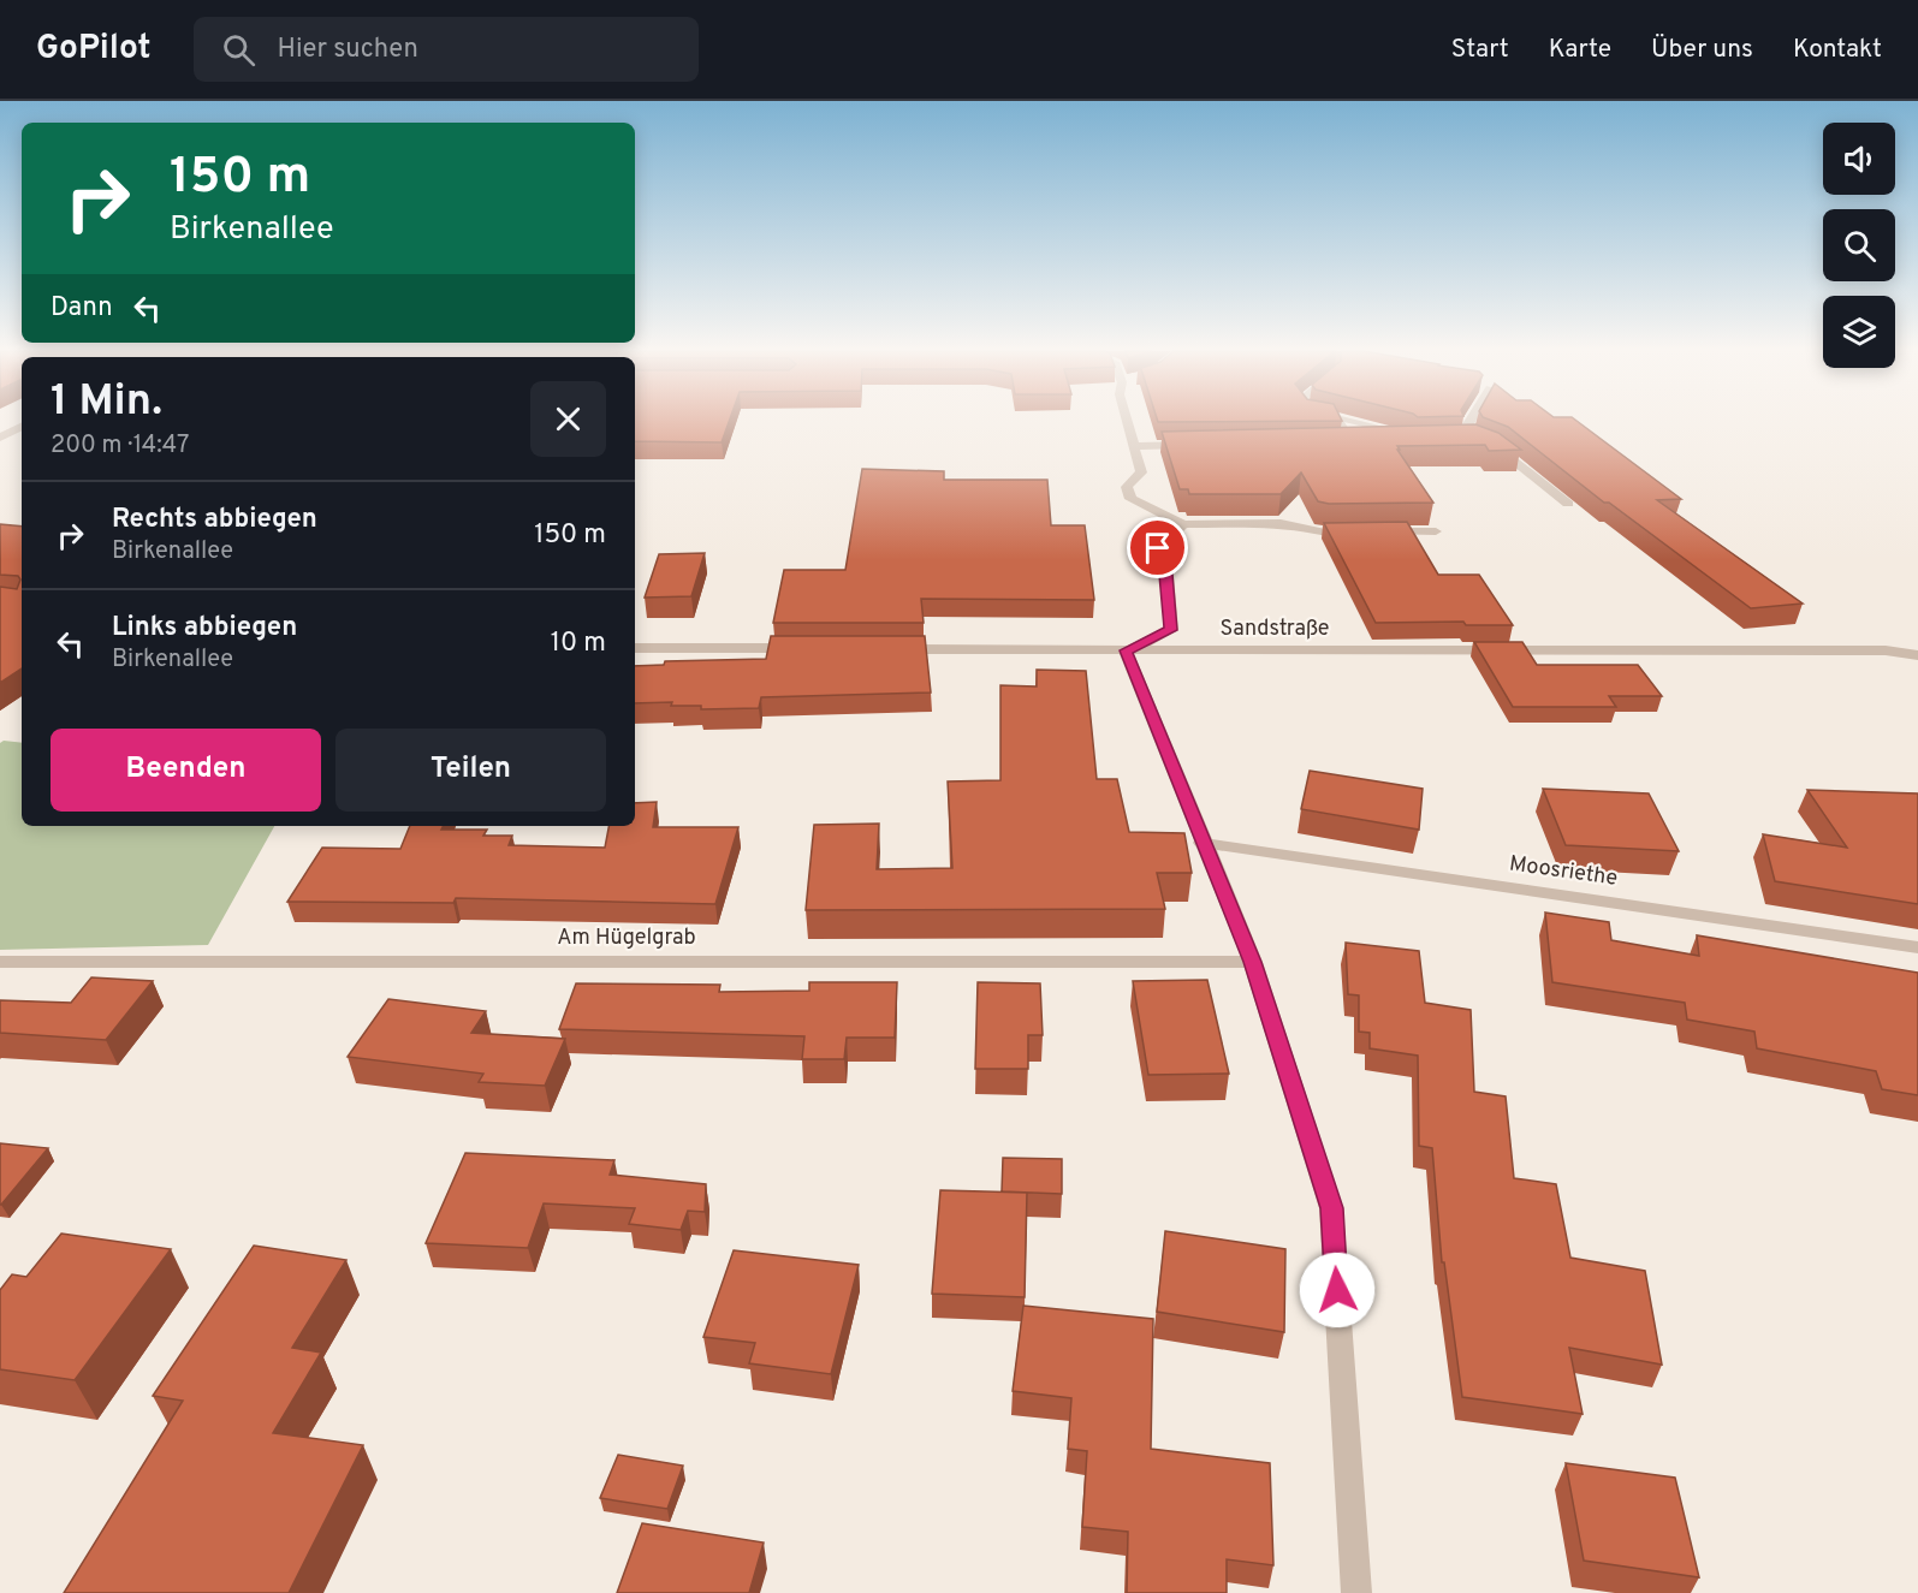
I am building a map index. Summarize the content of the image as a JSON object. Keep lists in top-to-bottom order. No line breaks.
{"streets":{"street":["Sandstraße","Moosriethe","Am Hügelgrab"]},"page":{"header":"GoPilot","search":"Hier suchen","nav":["Start","Karte","Über uns","Kontakt"],"turn":["150 m","Birkenallee"],"then":"Dann","heading":["1 Min.","200 m · 14:47"],"list":[{"name":"Rechts abbiegen","note":"Birkenallee","value":"150 m"},{"name":"Links abbiegen","note":"Birkenallee","value":"10 m"}],"buttons":["Beenden","Teilen"]}}
